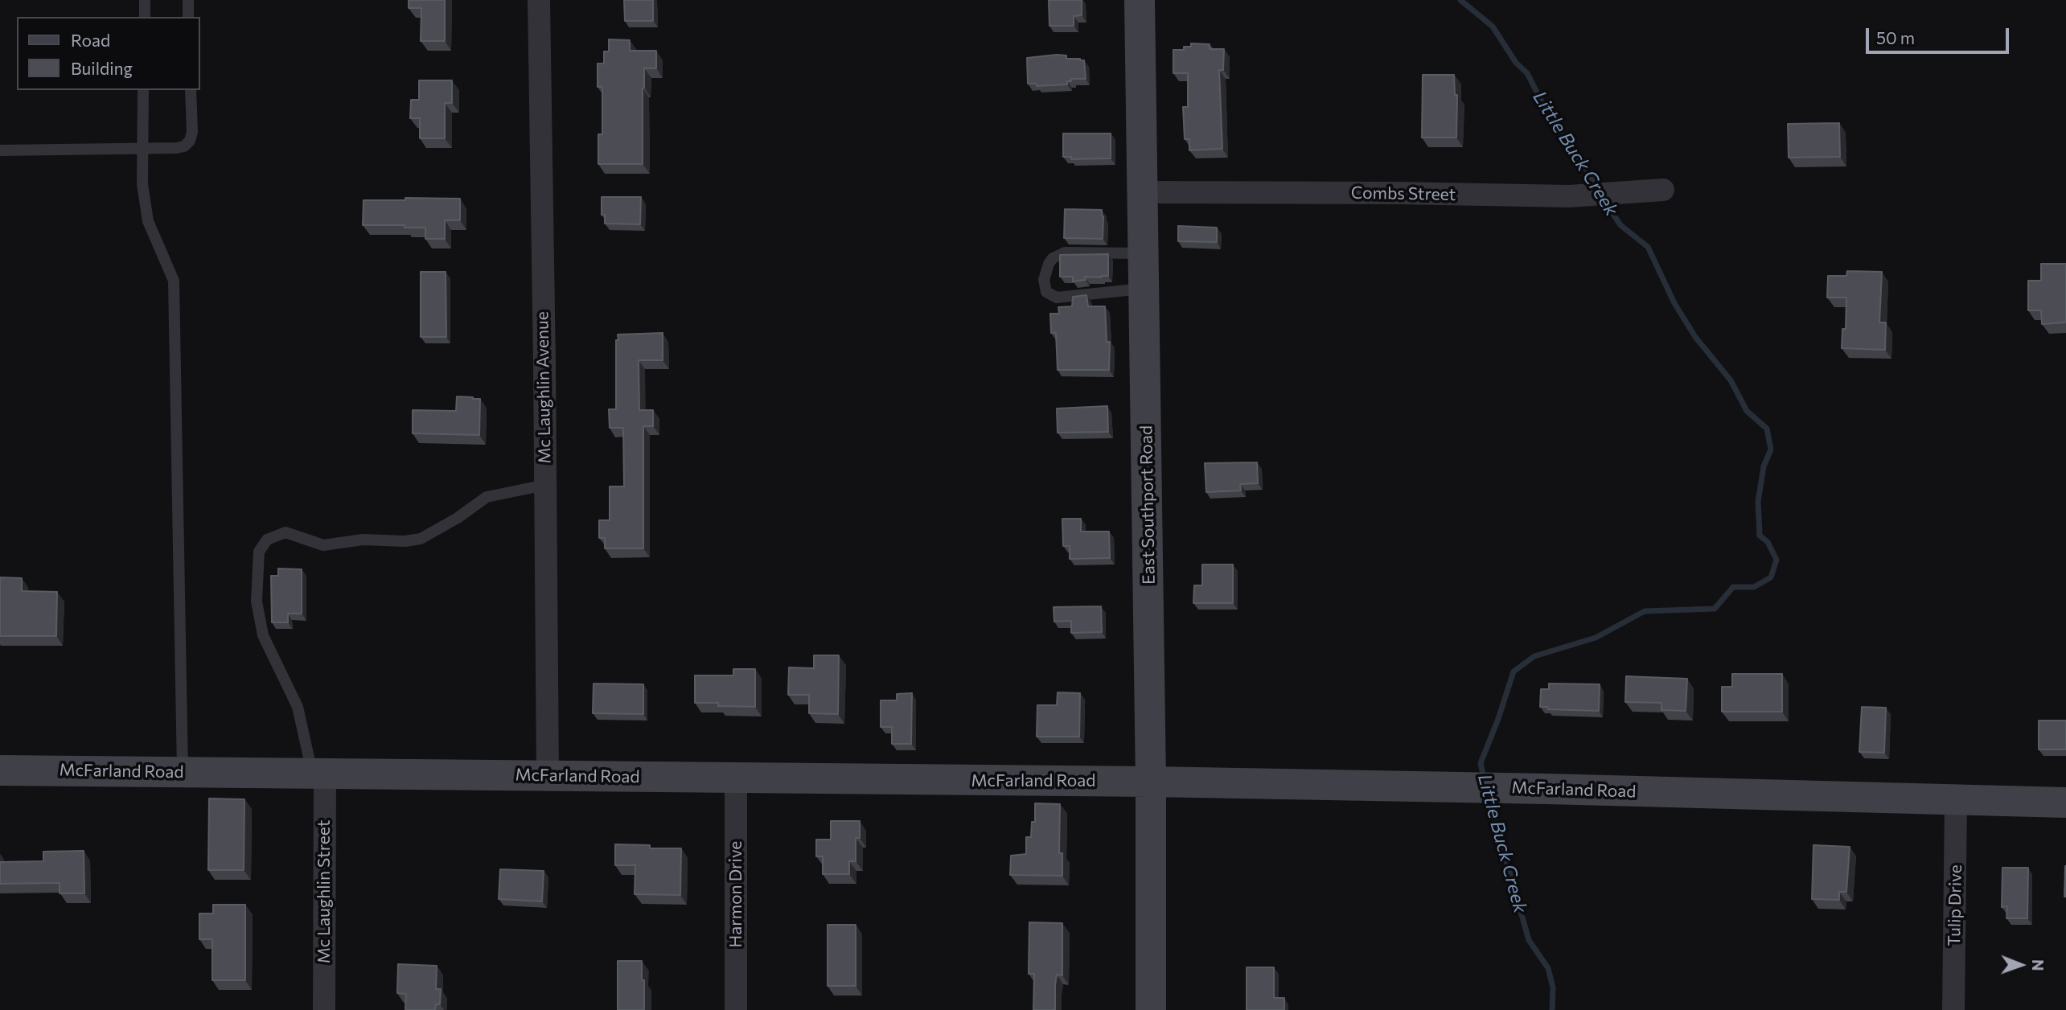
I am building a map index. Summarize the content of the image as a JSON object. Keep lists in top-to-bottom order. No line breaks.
{"streets":{"street":["Combs Street","Mc Laughlin Avenue","East Southport Road","McFarland Road","Mc Laughlin Street","Harmon Drive","Tulip Drive"]},"crossings":[["Combs Street","East Southport Road"],["Mc Laughlin Avenue","McFarland Road"],["East Southport Road","McFarland Road"],["McFarland Road","Mc Laughlin Street"],["McFarland Road","Harmon Drive"],["McFarland Road","Tulip Drive"]],"water":["Little Buck Creek"],"legend":["Road","Building"],"scale_bar":"50 m","north":"right"}
